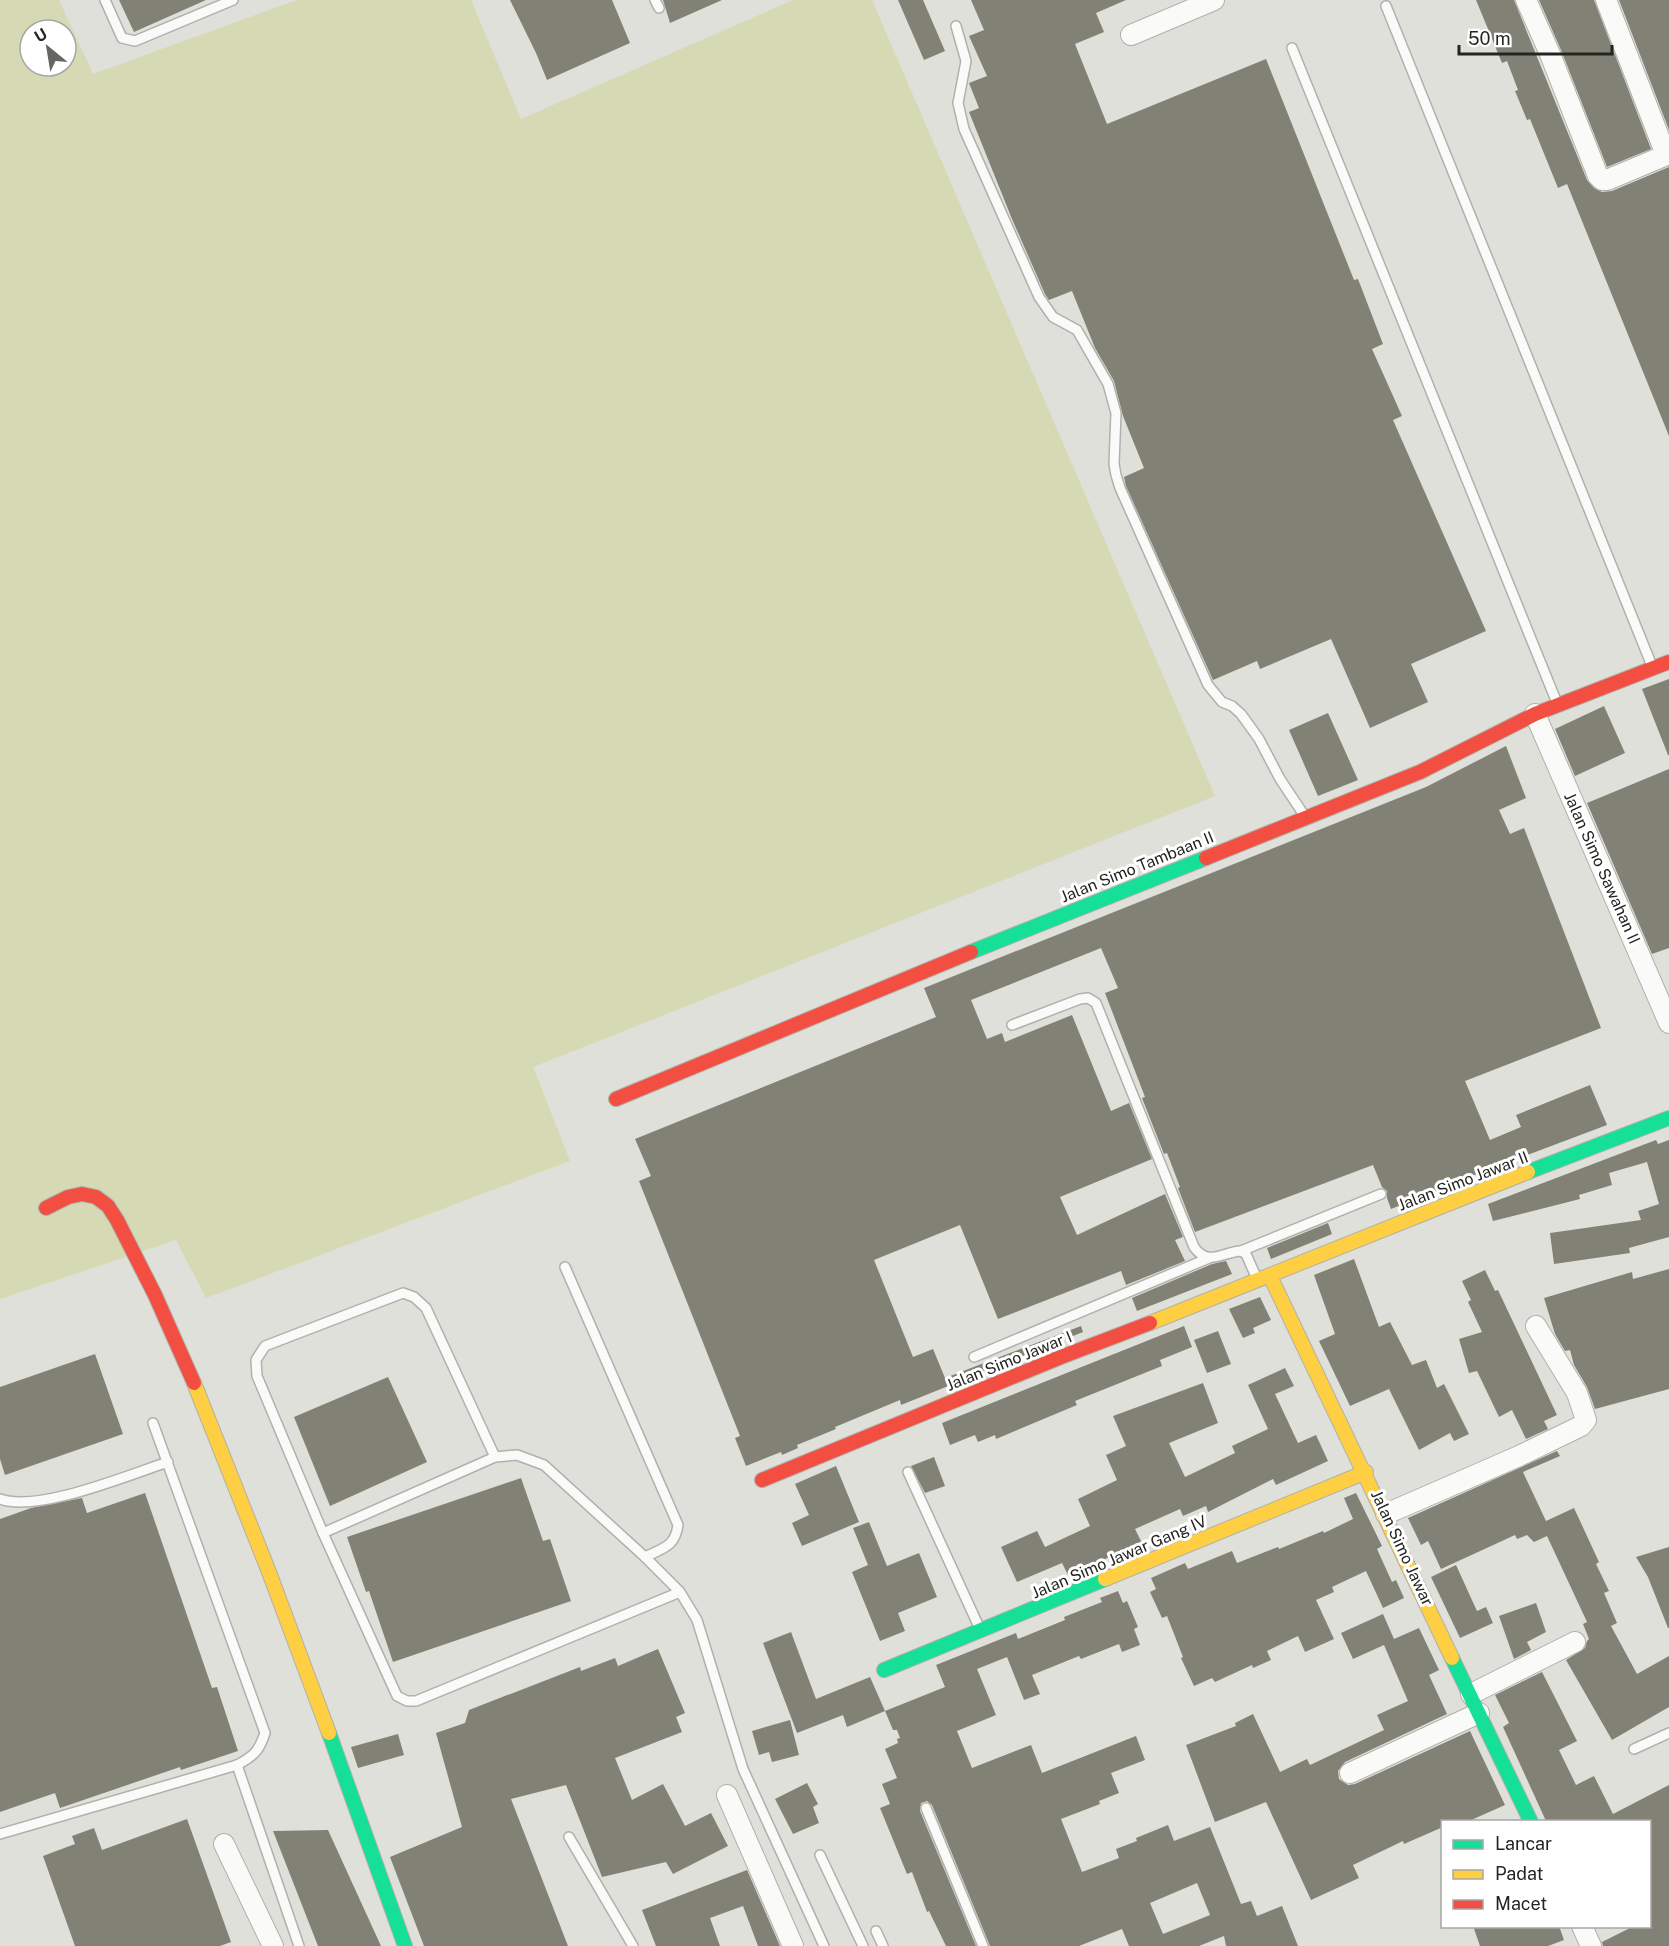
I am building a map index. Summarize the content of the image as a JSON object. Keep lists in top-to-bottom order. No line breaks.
{"streets":{"street":["Jalan Simo Tambaan II","Jalan Simo Sawahan II","Jalan Simo Jawar II","Jalan Simo Jawar I","Jalan Simo Jawar","Jalan Simo Jawar Gang IV"]},"crossings":[["Jalan Simo Tambaan II","Jalan Simo Sawahan II"],["Jalan Simo Jawar II","Jalan Simo Jawar I"],["Jalan Simo Jawar II","Jalan Simo Jawar"],["Jalan Simo Jawar I","Jalan Simo Jawar"],["Jalan Simo Jawar","Jalan Simo Jawar Gang IV"]],"legend":["Lancar","Padat","Macet"],"scale_bar":"50 m","north":"top left"}
